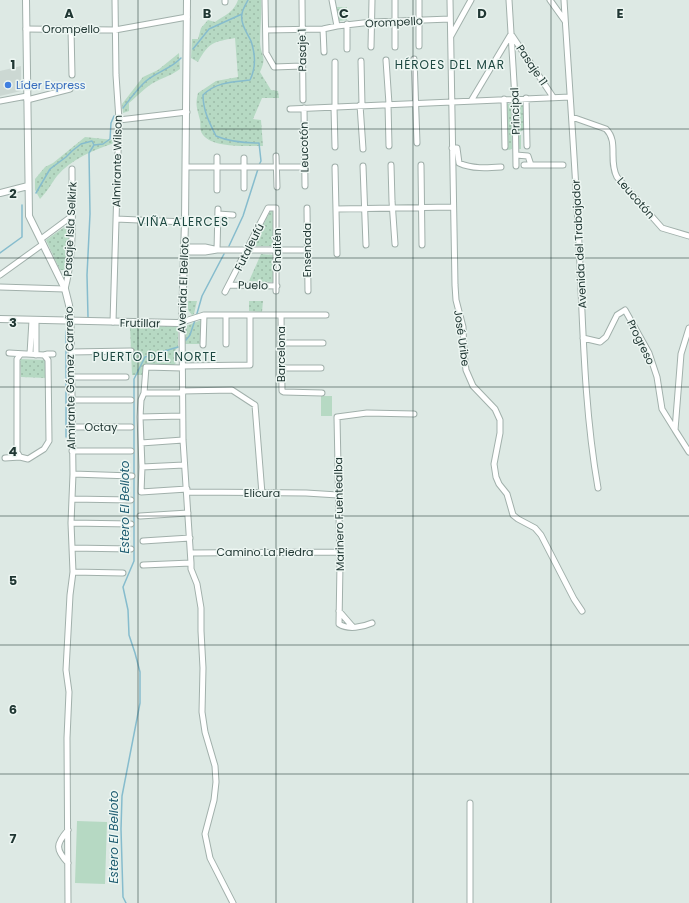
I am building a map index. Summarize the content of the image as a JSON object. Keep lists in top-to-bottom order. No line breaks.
{"streets":{"street":["Orompello","Pasaje 1","Pasaje 11","Principal","Leucotón","Almirante Wilson","Pasaje Isla Selkirk","Avenida del Trabajador","Futaleufú","Chaitén","Ensenada","Avenida El Belloto","Puelo","Frutillar","José Uribe","Progreso","Barcelona","Almirante Gómez Carreño","Octay","Elicura","Marinero Fuentealba","Camino La Piedra"]},"crossings":[["Orompello","Pasaje 1"],["Orompello","Almirante Wilson"],["Orompello","Avenida El Belloto"],["Orompello","José Uribe"],["Orompello","Almirante Gómez Carreño"],["Pasaje 11","Principal"],["Pasaje 11","Leucotón"],["Principal","Leucotón"],["Leucotón","Avenida del Trabajador"],["Leucotón","José Uribe"],["Almirante Wilson","Frutillar"],["Pasaje Isla Selkirk","Almirante Gómez Carreño"],["Avenida del Trabajador","Progreso"],["Futaleufú","Chaitén"],["Futaleufú","Puelo"],["Chaitén","Puelo"],["Avenida El Belloto","Frutillar"],["Avenida El Belloto","Elicura"],["Avenida El Belloto","Camino La Piedra"],["Frutillar","Barcelona"],["Frutillar","Almirante Gómez Carreño"],["Almirante Gómez Carreño","Octay"],["Elicura","Marinero Fuentealba"],["Marinero Fuentealba","Camino La Piedra"]],"districts":["HÉROES DEL MAR","VIÑA ALERCES","PUERTO DEL NORTE"],"water":["Estero El Belloto"],"places":["Líder Express"],"grid":{"columns":["A","B","C","D","E"],"rows":["1","2","3","4","5","6","7"]}}
